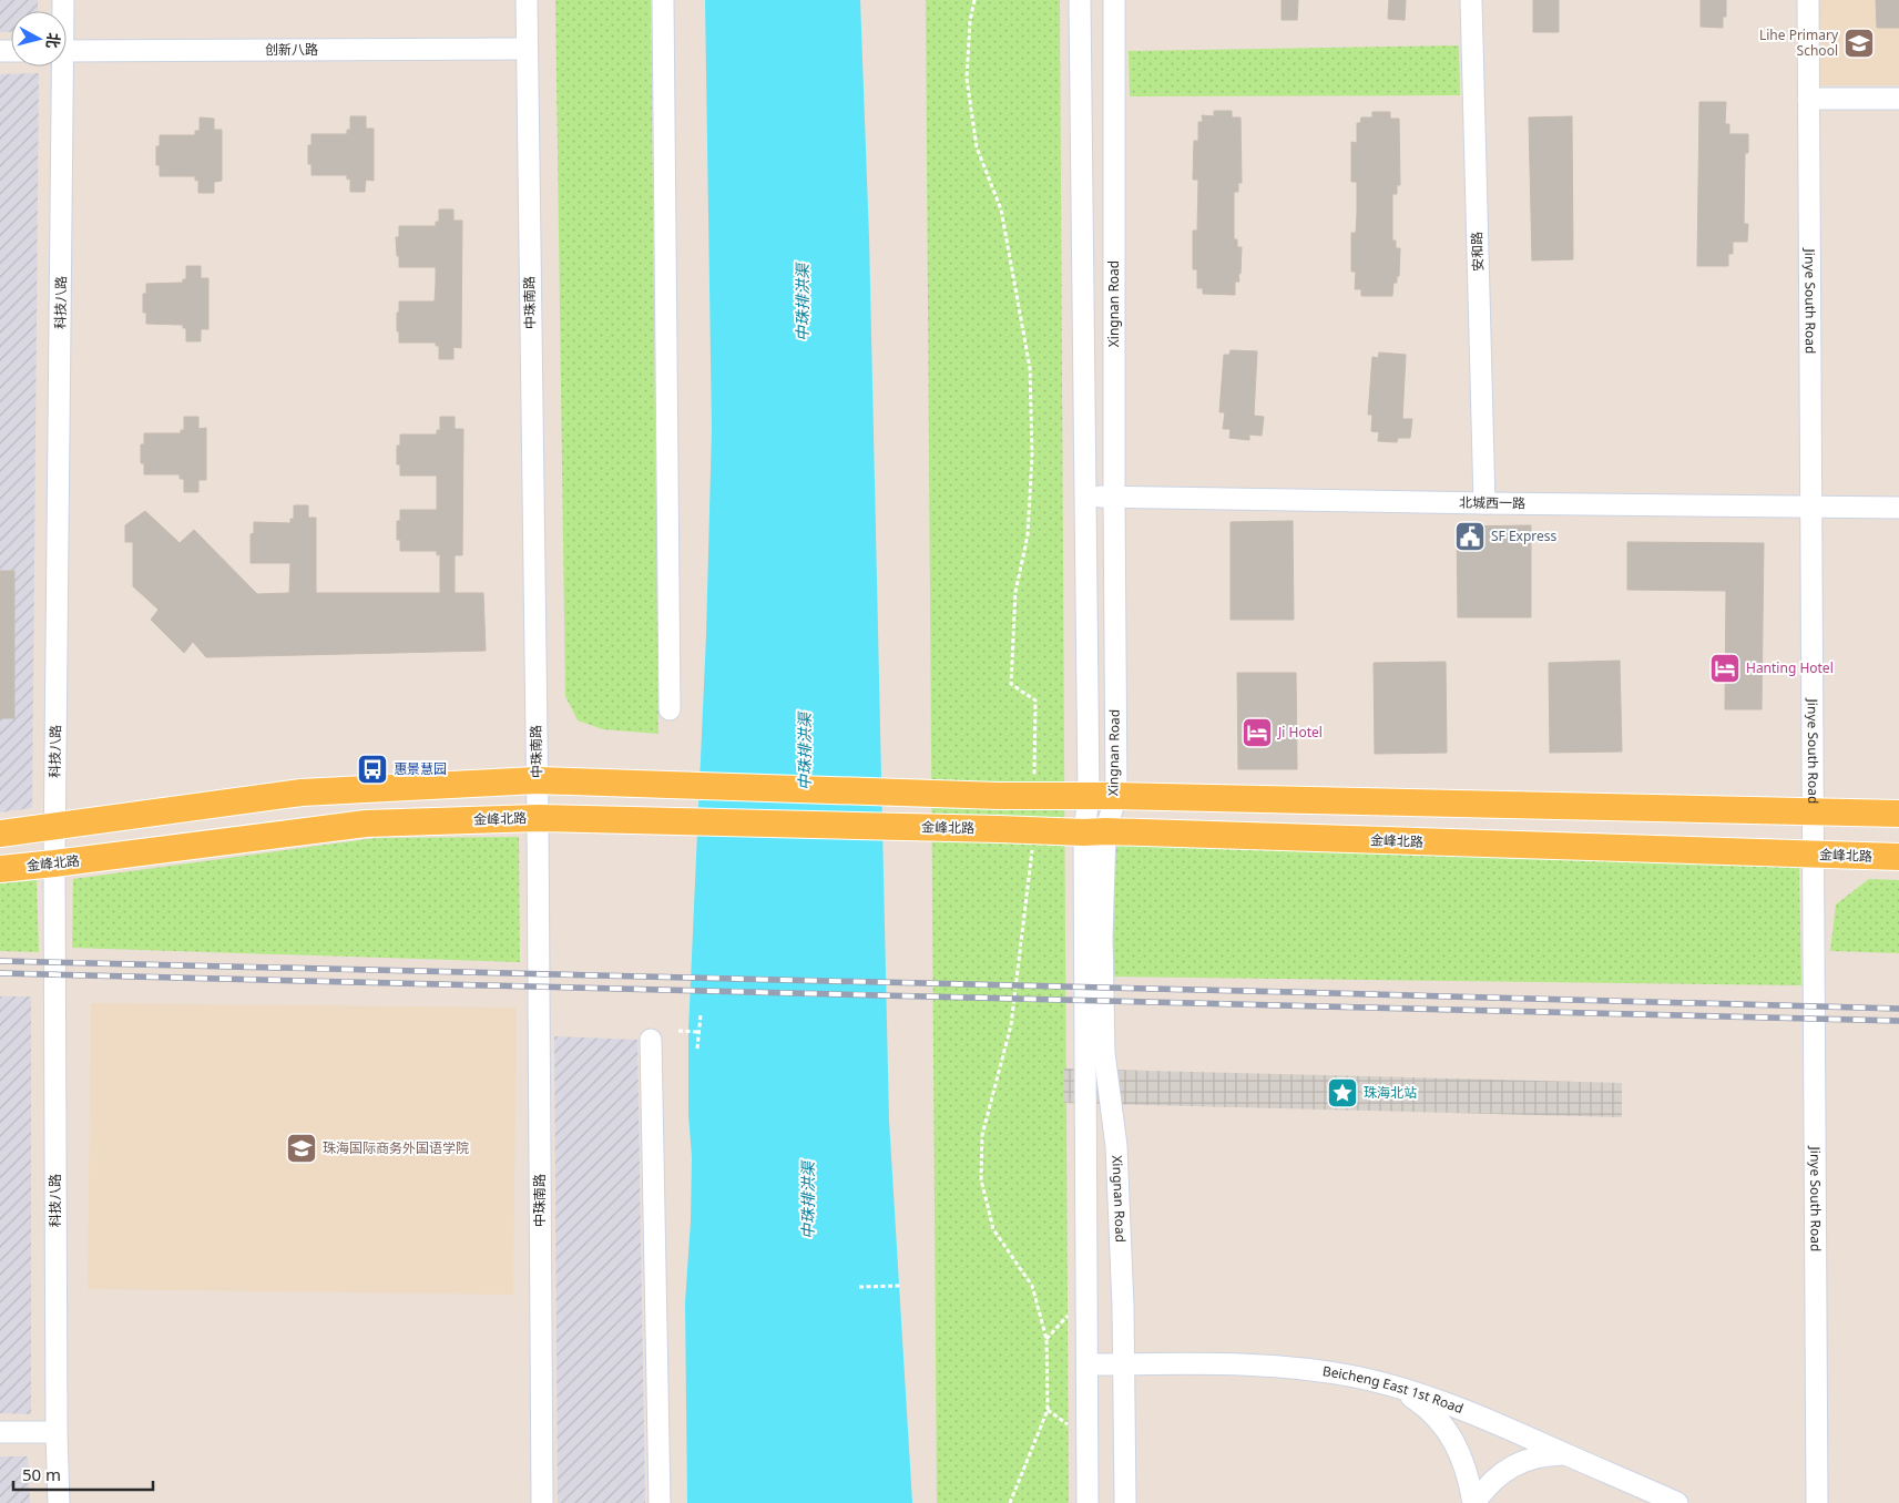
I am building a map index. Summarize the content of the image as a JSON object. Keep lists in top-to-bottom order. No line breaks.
{"streets":{"main road":["金峰北路"],"street":["创新八路","安和路","科技八路","中珠南路","Jinye South Road","Xingnan Road","北城西一路","Beicheng East 1st Road"]},"crossings":[["创新八路","中珠南路"],["安和路","北城西一路"],["科技八路","金峰北路"],["中珠南路","金峰北路"],["Jinye South Road","北城西一路"],["Jinye South Road","金峰北路"],["Xingnan Road","北城西一路"],["Xingnan Road","金峰北路"],["Xingnan Road","Beicheng East 1st Road"]],"water":["中珠排洪渠"],"places":{"school or university":["Lihe Primary School","珠海国际商务外国语学院"],"public building":["SF Express"],"hotel":["Hanting Hotel","Ji Hotel"],"bus stop":["惠景慧园"],"place":["珠海北站"]},"scale_bar":"50 m","north":"right"}
